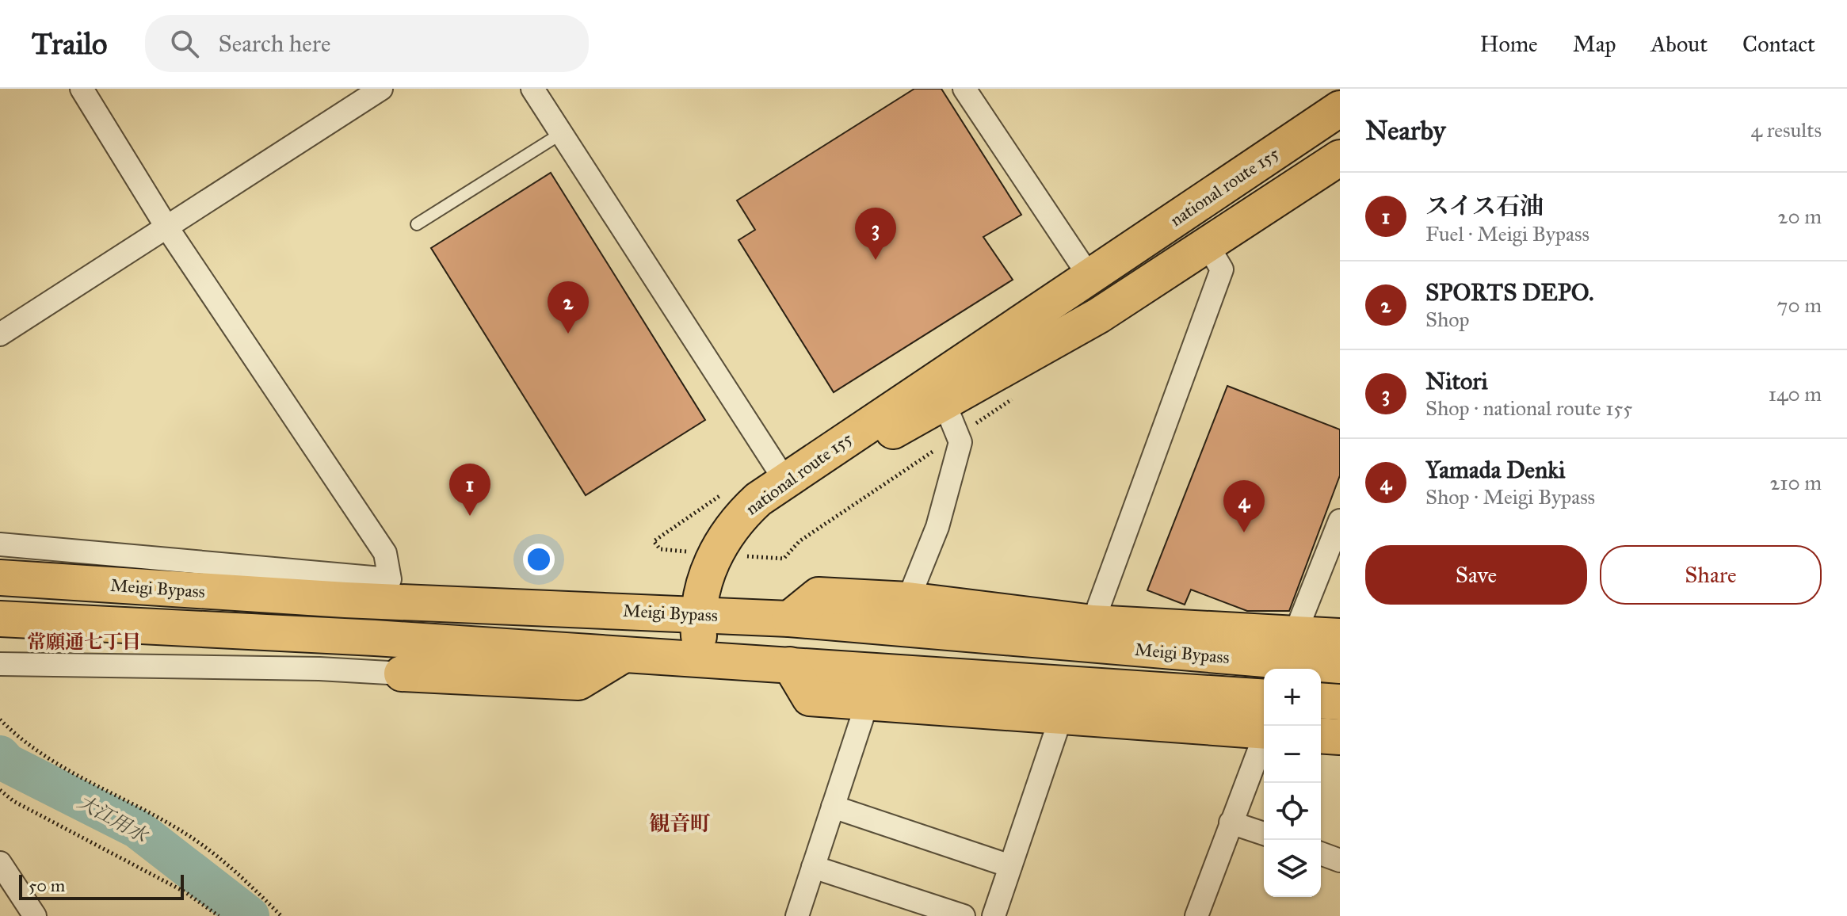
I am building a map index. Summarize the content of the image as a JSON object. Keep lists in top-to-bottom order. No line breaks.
{"streets":{"highway":["national route 155","Meigi Bypass"]},"crossings":[["national route 155","Meigi Bypass"]],"districts":["常願通七丁目","観音町"],"water":["大江用水"],"scale_bar":"50 m","page":{"header":"Trailo","search":"Search here","nav":["Home","Map","About","Contact"],"heading":["Nearby","4 results"],"list":[{"mark":"1","name":"スイス石油","note":"Fuel · Meigi Bypass","value":"20 m"},{"mark":"2","name":"SPORTS DEPO.","note":"Shop","value":"70 m"},{"mark":"3","name":"Nitori","note":"Shop · national route 155","value":"140 m"},{"mark":"4","name":"Yamada Denki","note":"Shop · Meigi Bypass","value":"210 m"}],"pins":["3","2","1","4"],"buttons":["Save","Share"],"map_buttons":["+","−"],"scale":"50 m"}}
